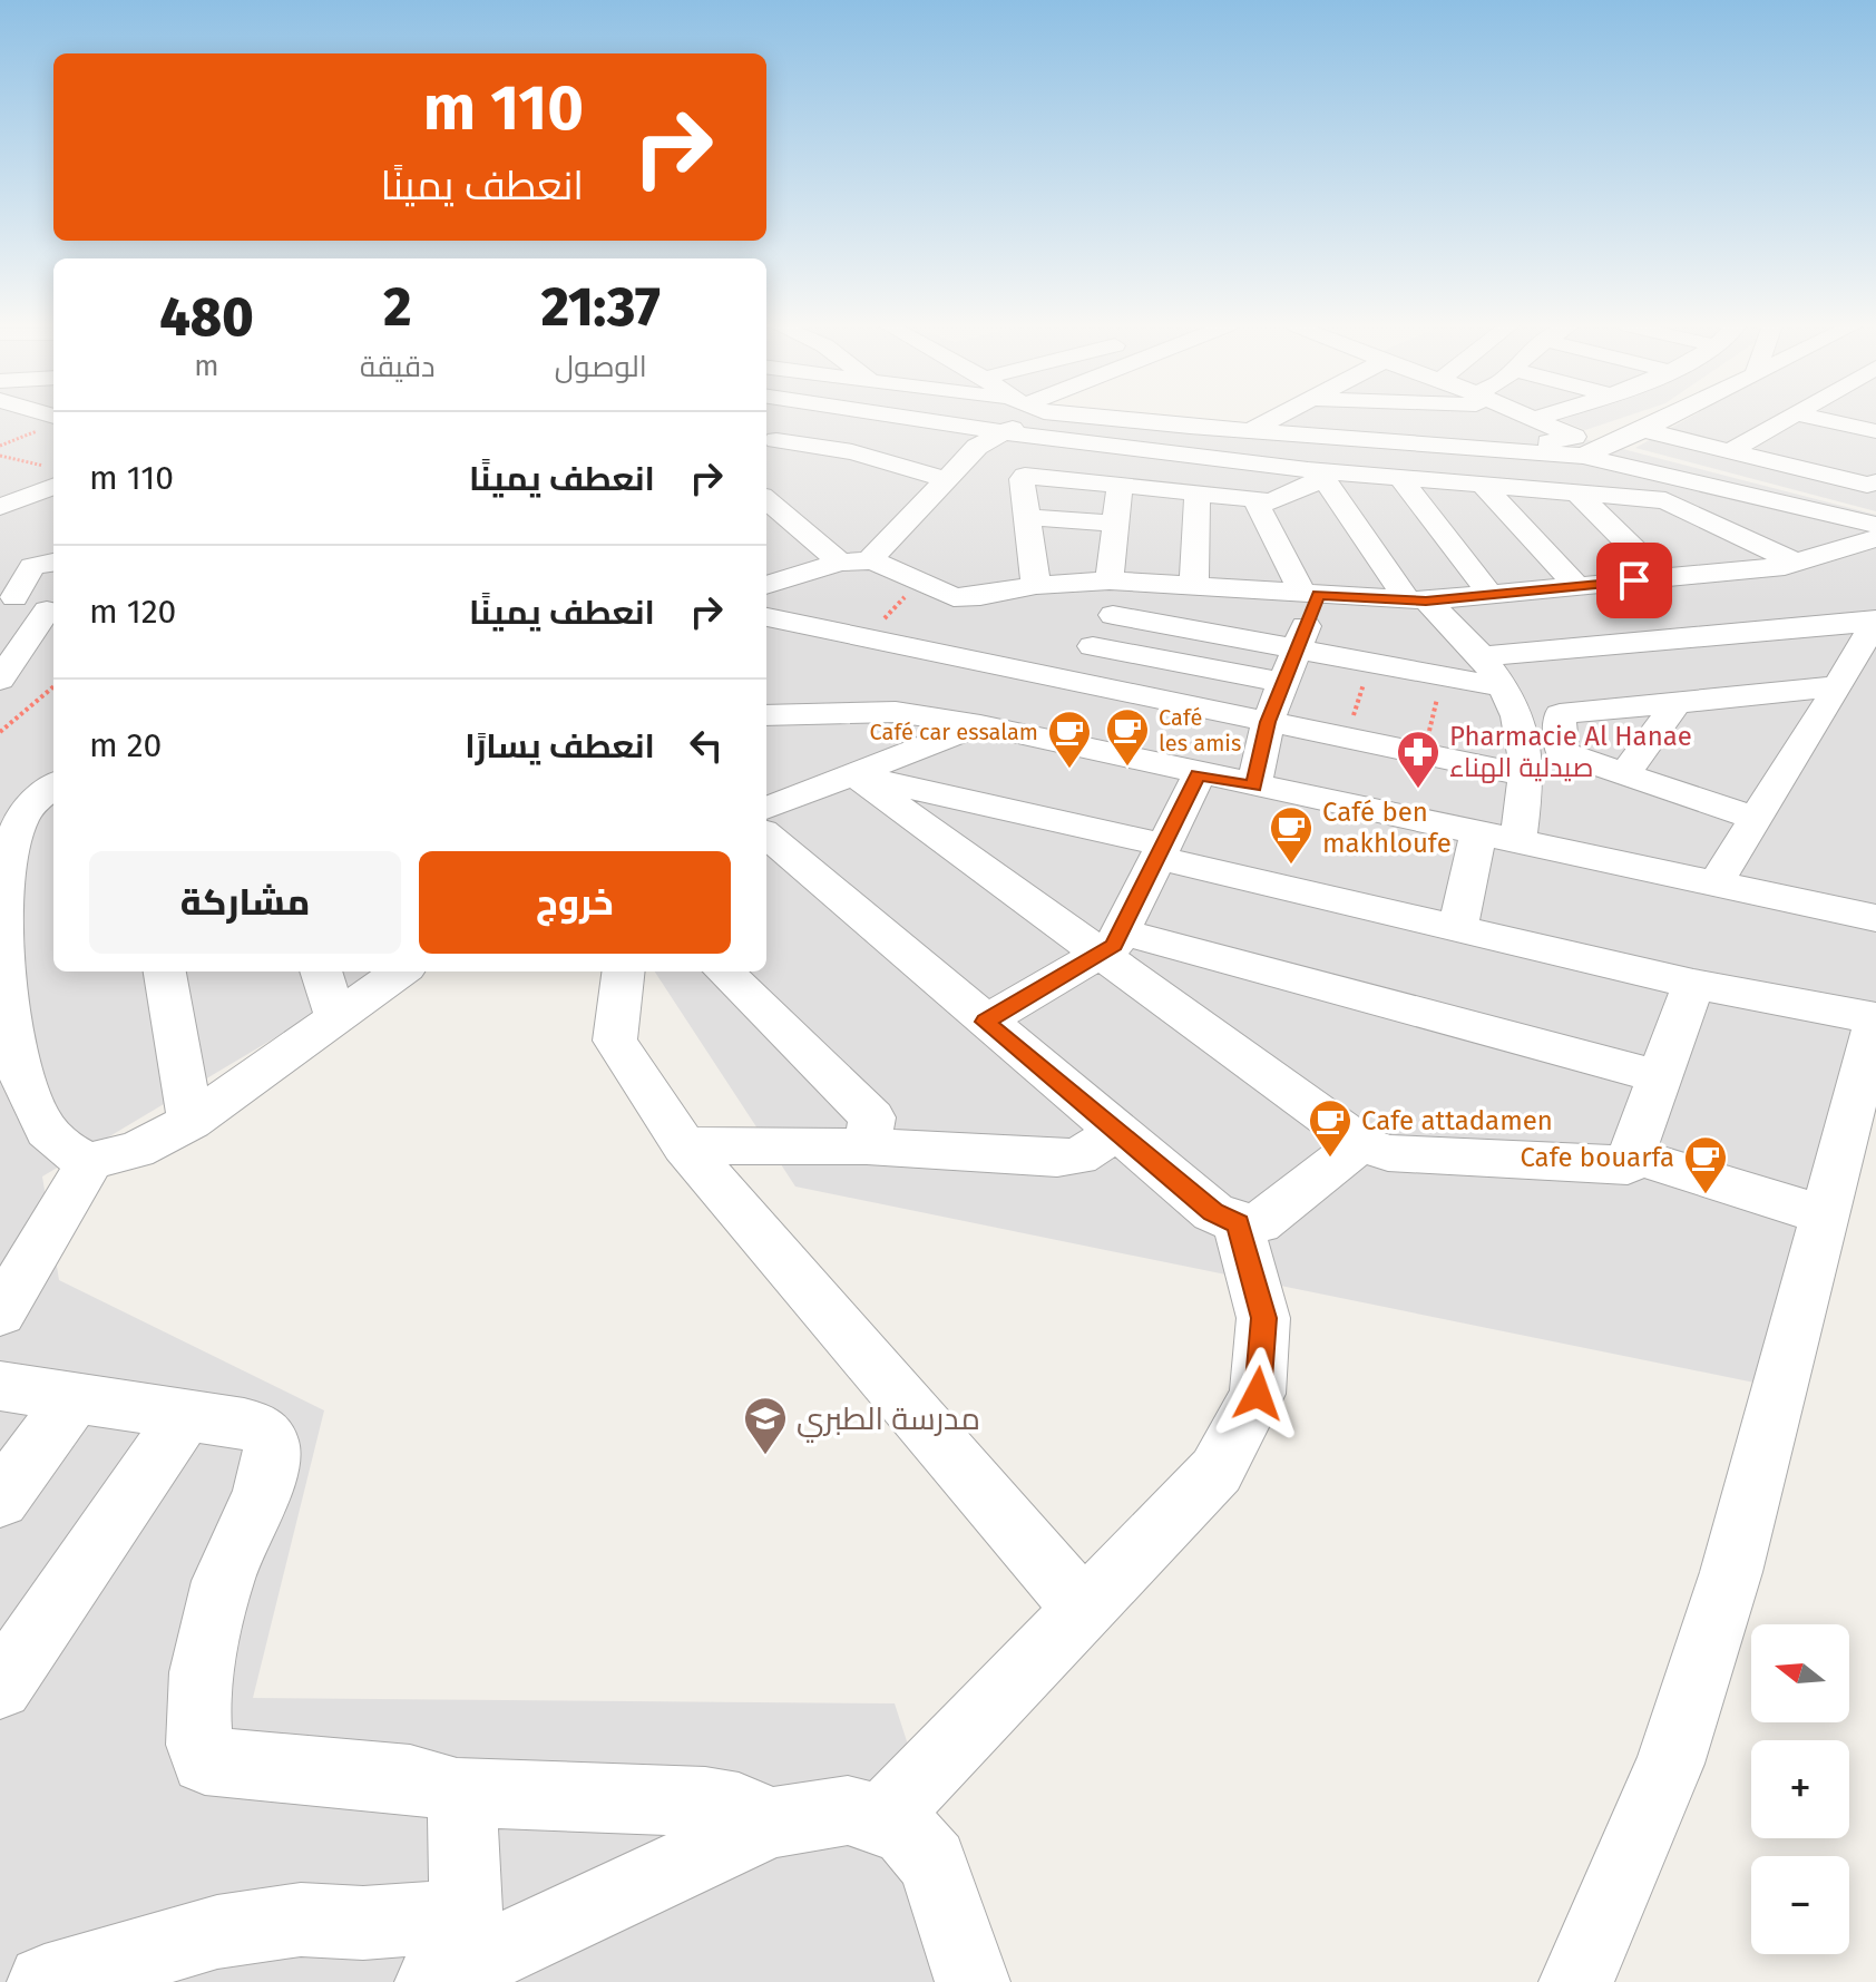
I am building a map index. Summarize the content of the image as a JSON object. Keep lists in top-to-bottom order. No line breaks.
{"places":{"cafe":["Café les amis","Café car essalam","Café ben makhloufe","Cafe attadamen","Cafe bouarfa"],"pharmacy":["Pharmacie Al Hanae صيدلية الهناء"],"school or university":["مدرسة الطبري"]},"north":"left","page":{"turn":["110 m","انعطف يمينًا"],"eta":["21:37","الوصول","2","دقيقة","480","m"],"list":[{"name":"انعطف يمينًا","value":"110 m"},{"name":"انعطف يمينًا","value":"120 m"},{"name":"انعطف يسارًا","value":"20 m"}],"buttons":["خروج","مشاركة"],"map_buttons":["+","−"]}}
